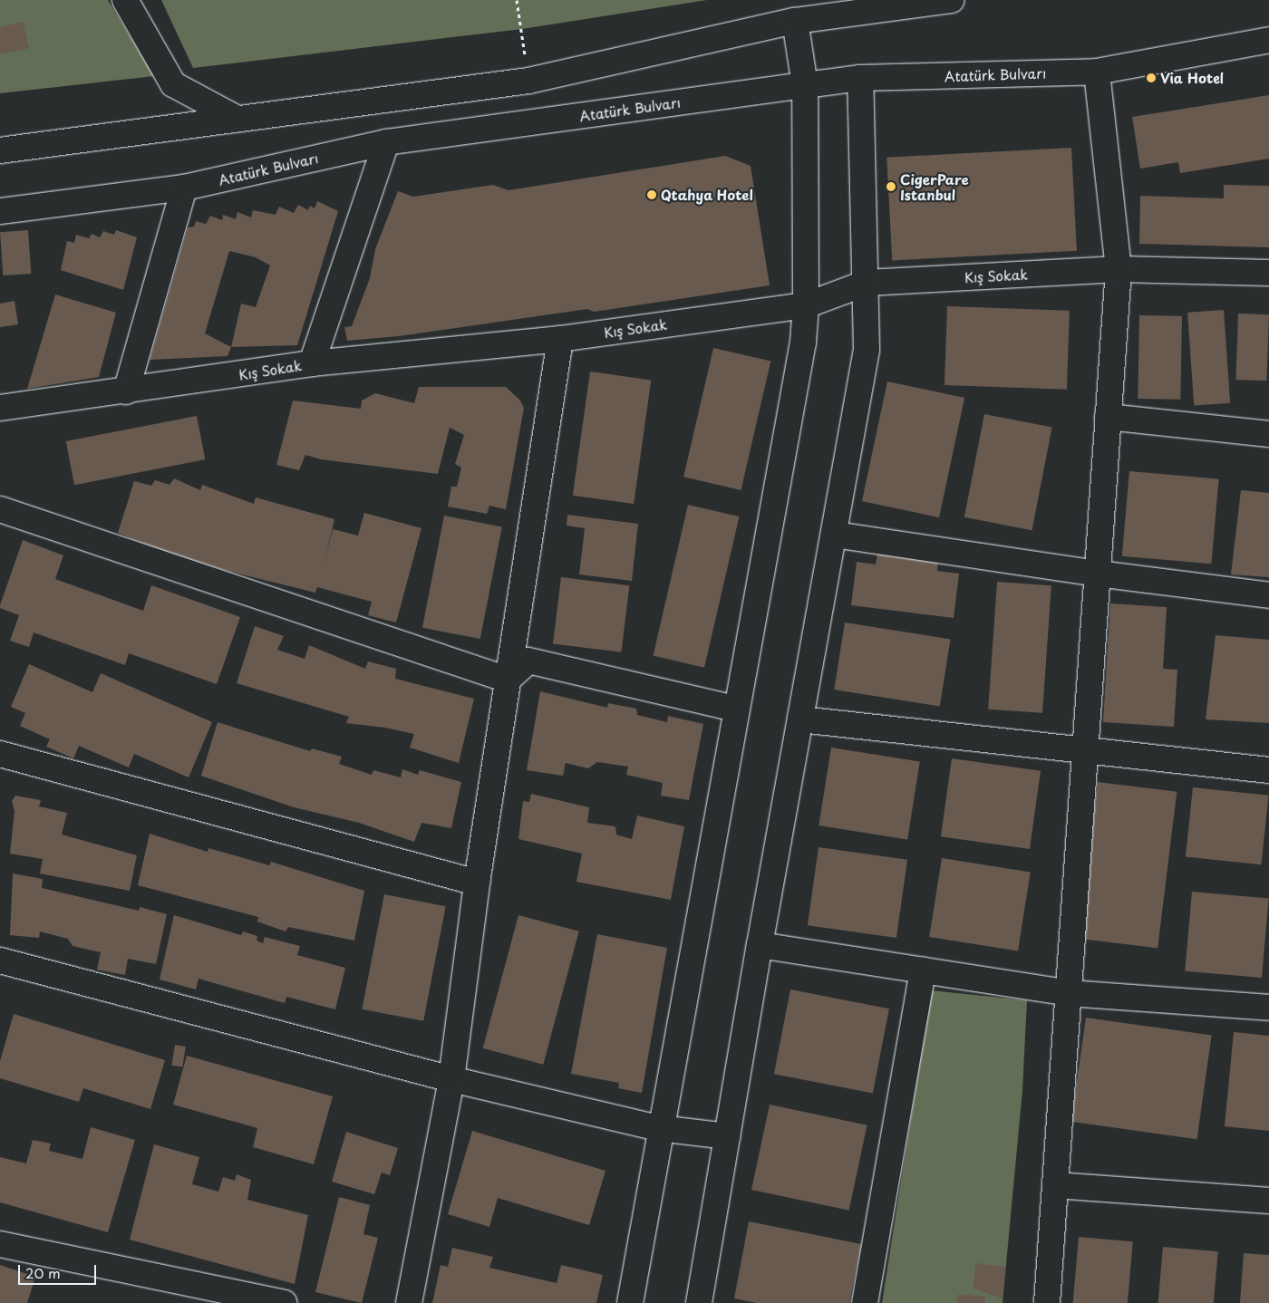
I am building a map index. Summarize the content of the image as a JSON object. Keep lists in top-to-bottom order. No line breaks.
{"streets":{"street":["Atatürk Bulvarı","Kış Sokak"]},"places":["Via Hotel","CigerPare Istanbul","Qtahya Hotel"],"scale_bar":"20 m"}
